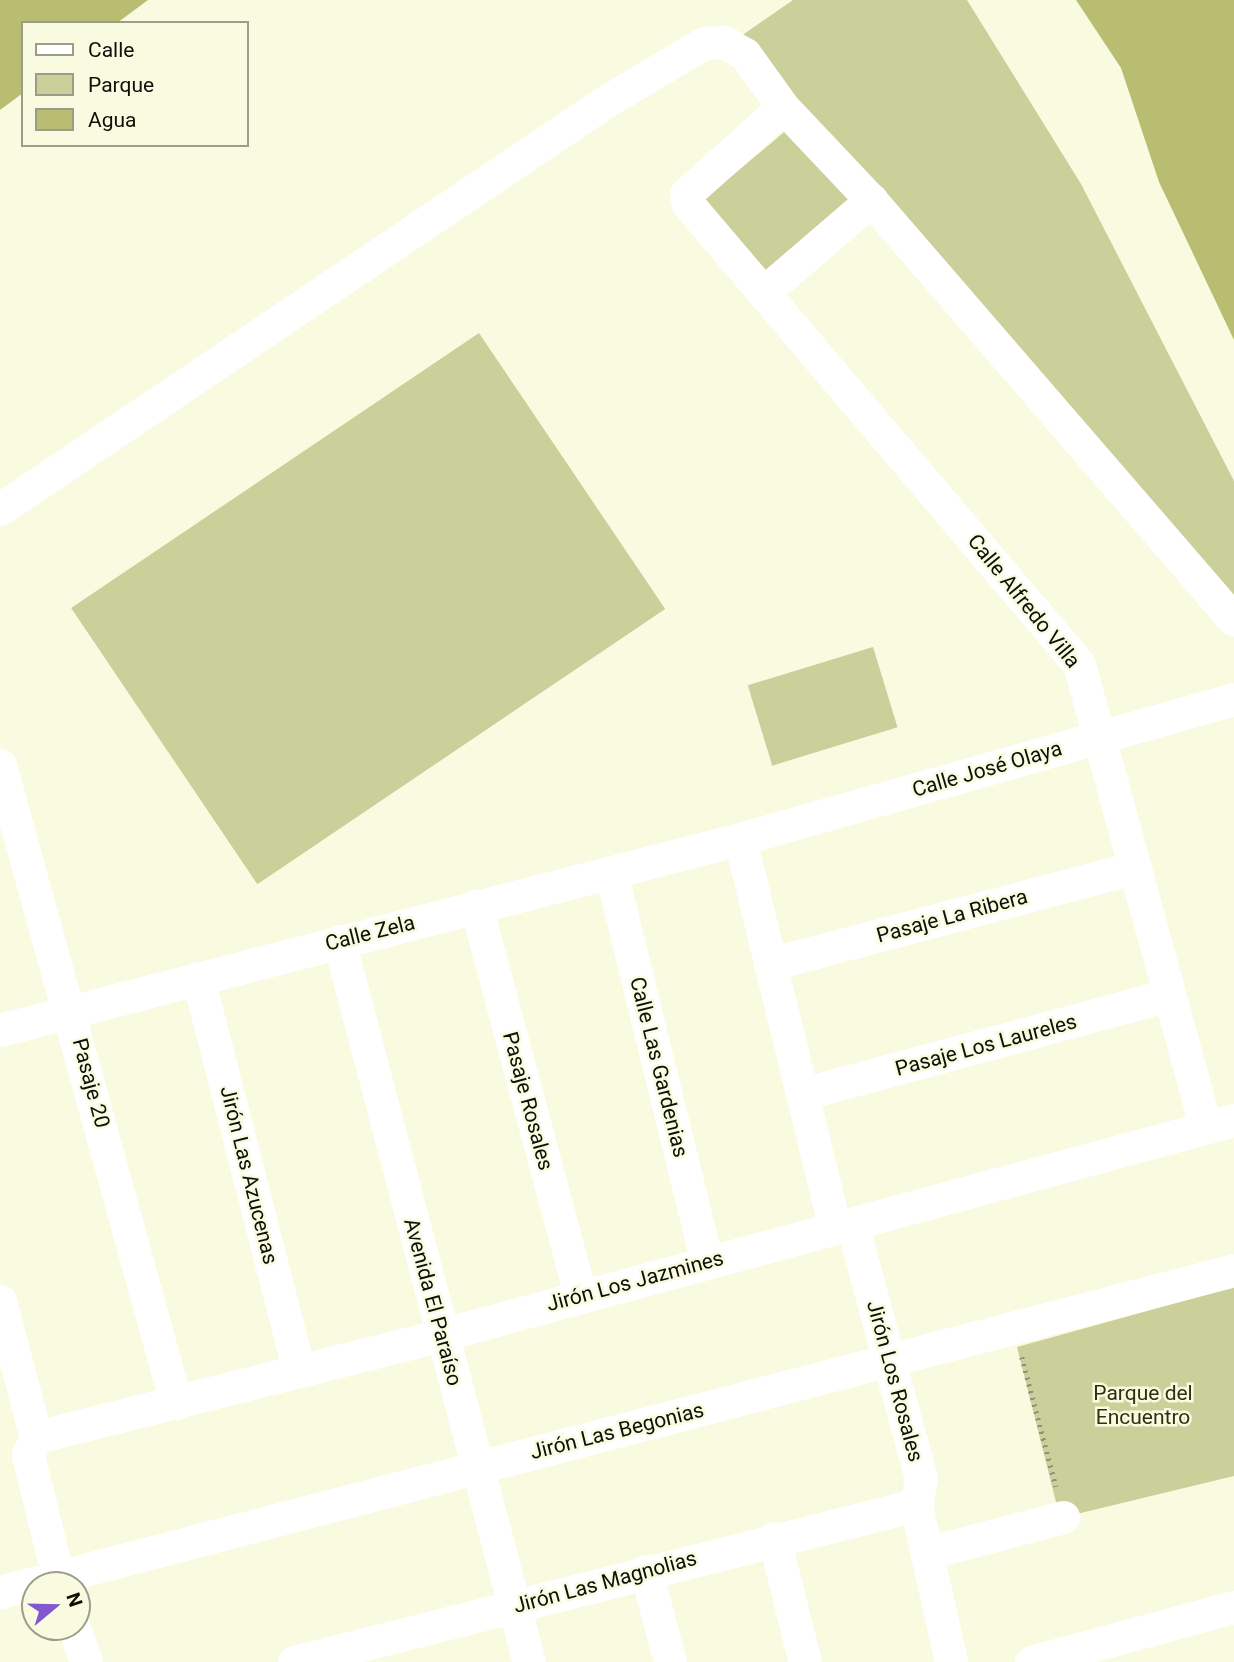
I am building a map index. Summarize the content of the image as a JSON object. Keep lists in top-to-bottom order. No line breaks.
{"streets":{"street":["Calle Alfredo Villa","Calle José Olaya","Pasaje La Ribera","Calle Zela","Pasaje Los Laureles","Calle Las Gardenias","Pasaje 20","Pasaje Rosales","Jirón Las Azucenas","Jirón Los Jazmines","Avenida El Paraíso","Jirón Los Rosales","Jirón Las Begonias","Jirón Las Magnolias"]},"crossings":[["Calle Alfredo Villa","Calle José Olaya"],["Calle Alfredo Villa","Pasaje La Ribera"],["Calle Alfredo Villa","Pasaje Los Laureles"],["Calle Alfredo Villa","Jirón Los Jazmines"],["Calle José Olaya","Calle Zela"],["Calle José Olaya","Jirón Los Rosales"],["Pasaje La Ribera","Jirón Los Rosales"],["Calle Zela","Calle Las Gardenias"],["Calle Zela","Pasaje 20"],["Calle Zela","Pasaje Rosales"],["Calle Zela","Jirón Las Azucenas"],["Calle Zela","Avenida El Paraíso"],["Calle Zela","Jirón Los Rosales"],["Pasaje Los Laureles","Jirón Los Rosales"],["Calle Las Gardenias","Jirón Los Jazmines"],["Pasaje 20","Jirón Los Jazmines"],["Pasaje Rosales","Jirón Los Jazmines"],["Jirón Las Azucenas","Jirón Los Jazmines"],["Jirón Los Jazmines","Avenida El Paraíso"],["Jirón Los Jazmines","Jirón Los Rosales"],["Avenida El Paraíso","Jirón Las Begonias"],["Avenida El Paraíso","Jirón Las Magnolias"],["Jirón Los Rosales","Jirón Las Begonias"],["Jirón Los Rosales","Jirón Las Magnolias"]],"parks":["Parque del Encuentro"],"legend":["Calle","Parque","Agua"],"north":"right"}
